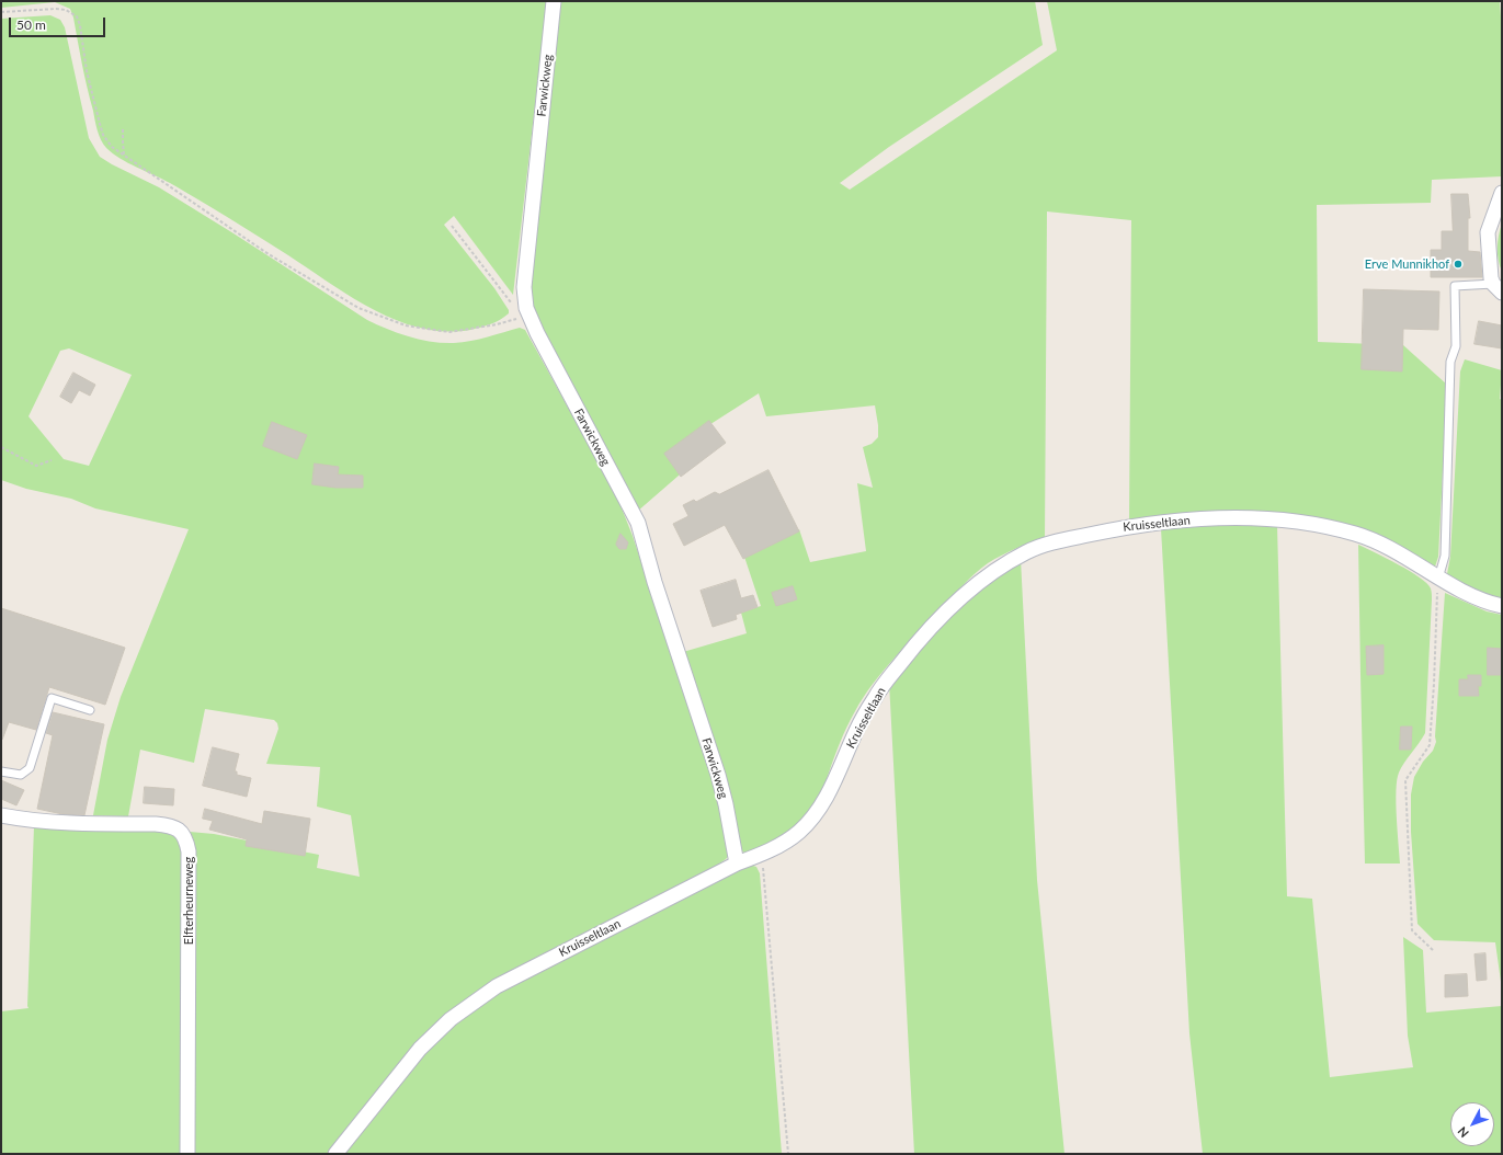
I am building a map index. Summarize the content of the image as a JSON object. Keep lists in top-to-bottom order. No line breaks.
{"streets":{"street":["Farwickweg","Kruisseltlaan","Elfterheurneweg"]},"crossings":[["Farwickweg","Kruisseltlaan"]],"places":["Erve Munnikhof"],"scale_bar":"50 m","north":"bottom left"}
